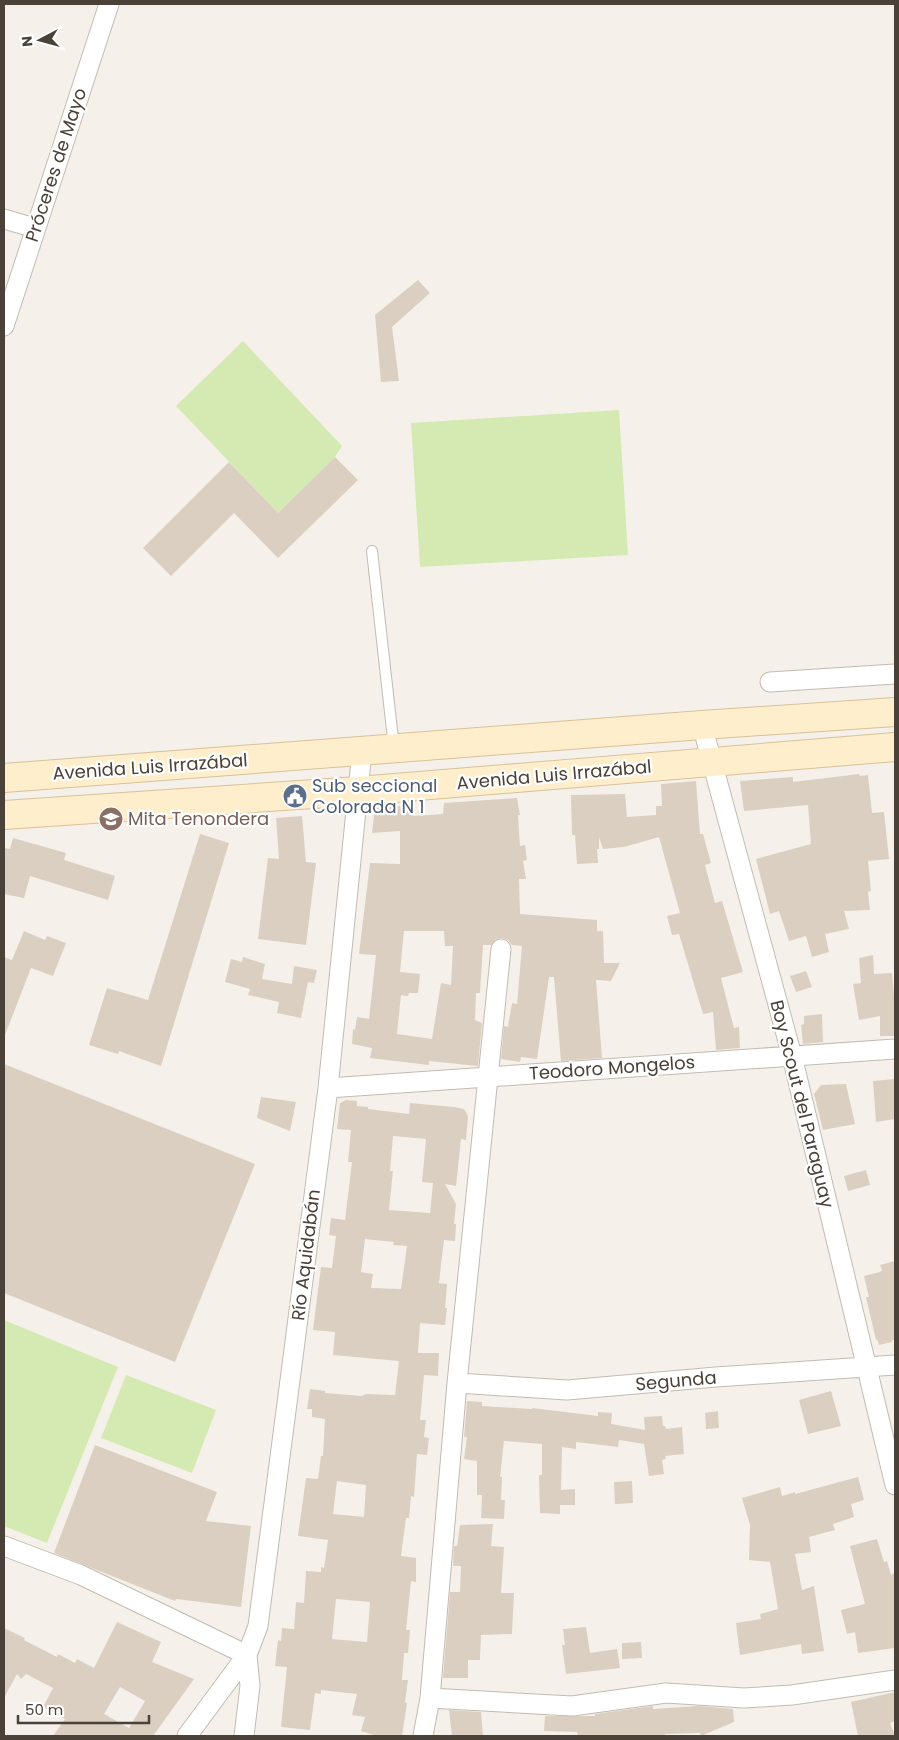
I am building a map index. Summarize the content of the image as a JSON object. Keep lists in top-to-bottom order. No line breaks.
{"streets":{"main road":["Avenida Luis Irrazábal"],"street":["Próceres de Mayo","Teodoro Mongelos","Boy Scout del Paraguay","Río Aquidabán","Segunda"]},"crossings":[["Avenida Luis Irrazábal","Boy Scout del Paraguay"],["Avenida Luis Irrazábal","Río Aquidabán"],["Teodoro Mongelos","Boy Scout del Paraguay"],["Teodoro Mongelos","Río Aquidabán"],["Boy Scout del Paraguay","Segunda"]],"places":{"public building":["Sub seccional Colorada N 1"],"school or university":["Mita Tenondera"]},"scale_bar":"50 m","north":"left"}
